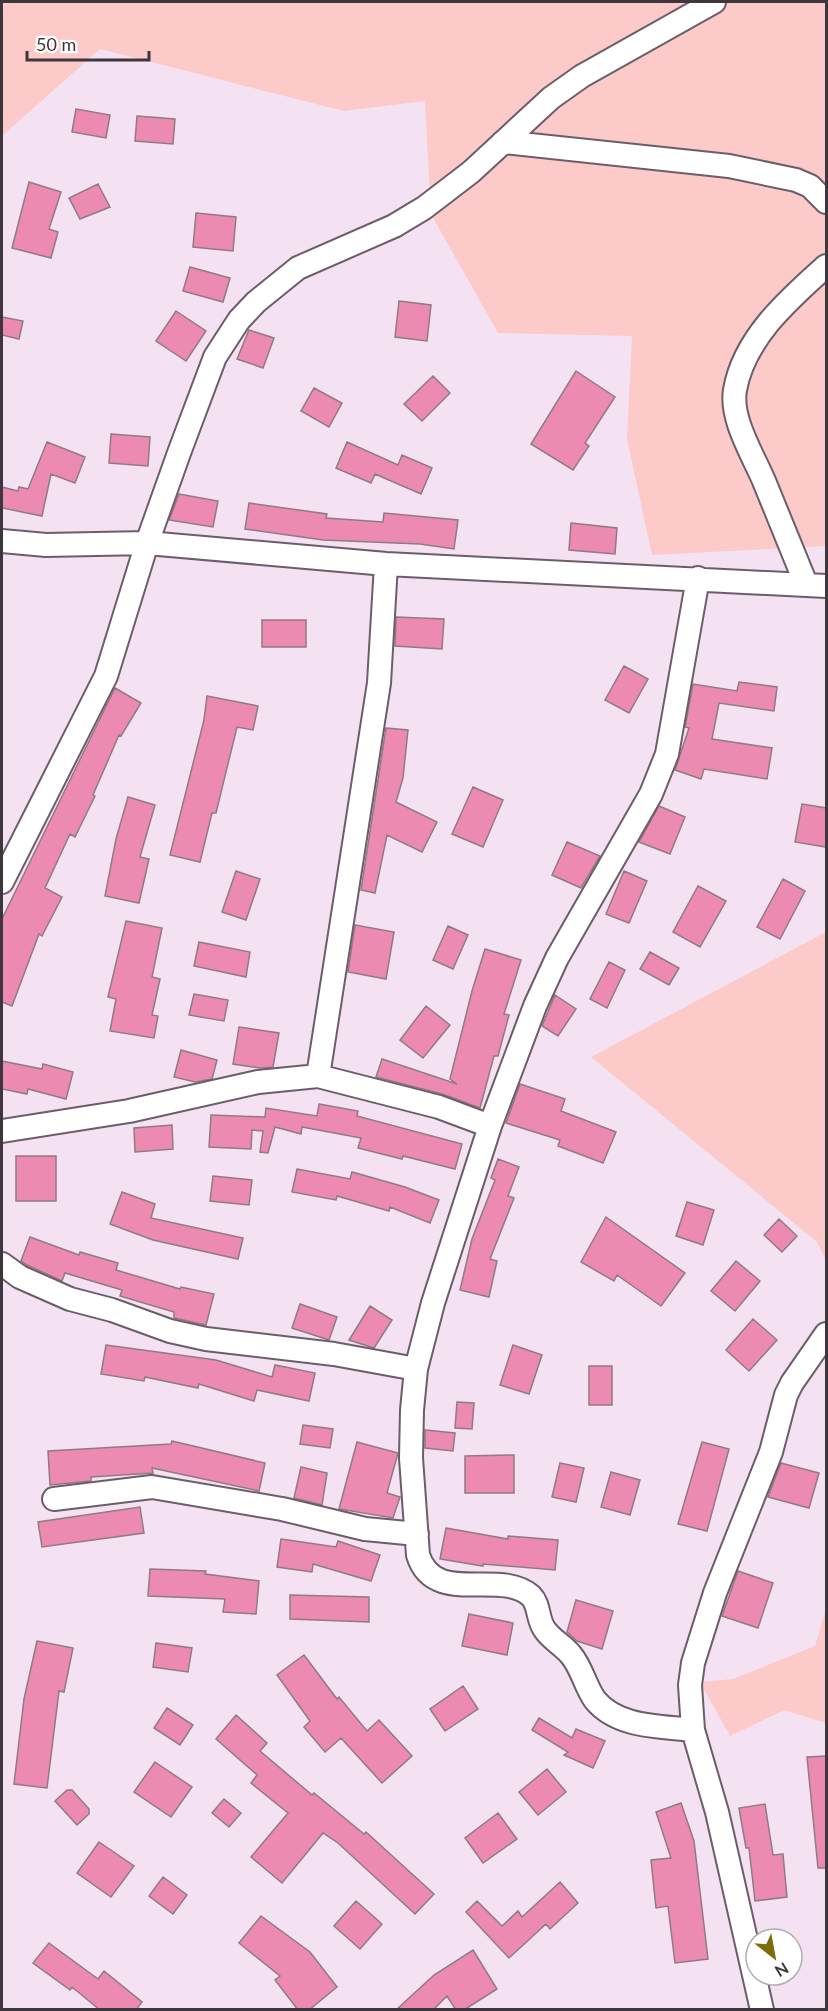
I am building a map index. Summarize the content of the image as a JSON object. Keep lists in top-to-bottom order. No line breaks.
{"scale_bar":"50 m","north":"bottom right"}
